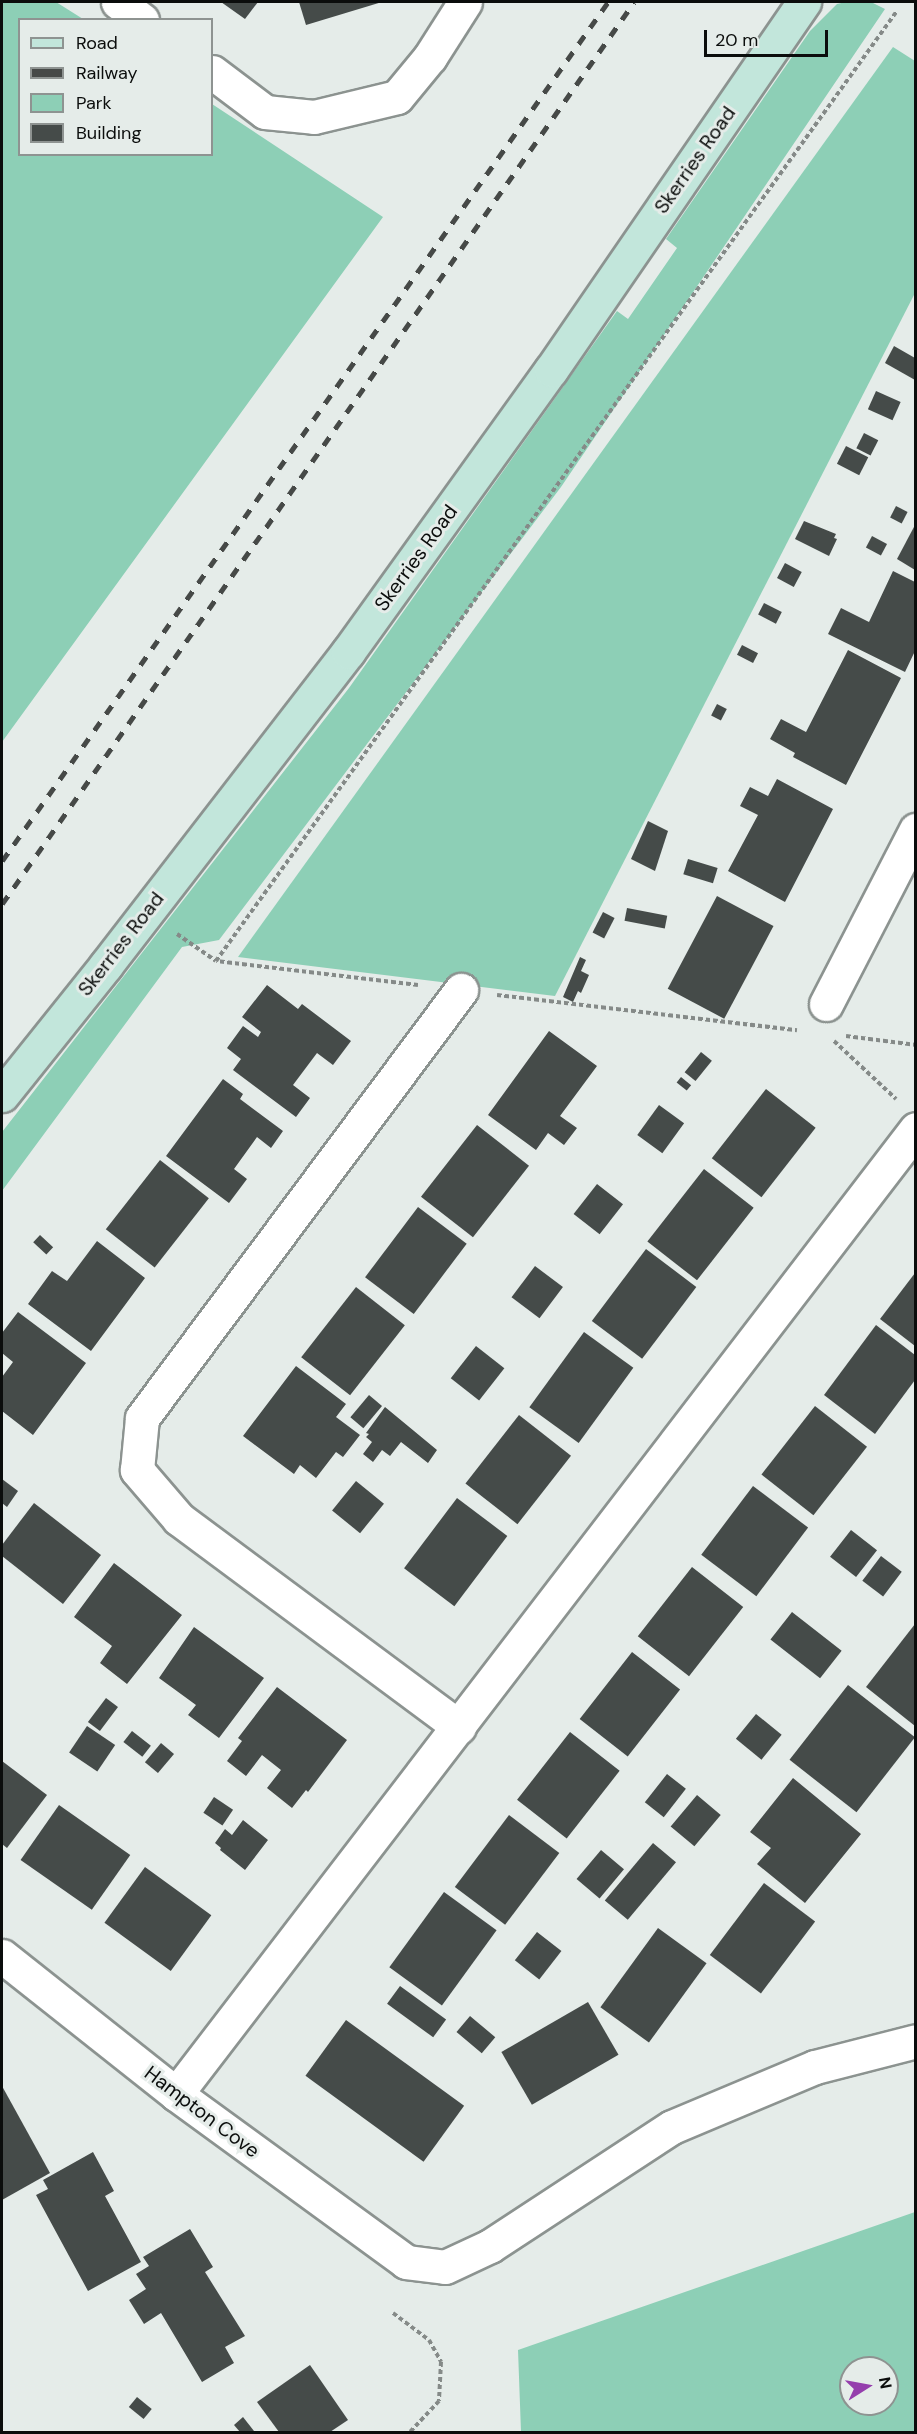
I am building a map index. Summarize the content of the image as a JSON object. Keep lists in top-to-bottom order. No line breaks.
{"streets":{"main road":["Skerries Road"],"street":["Hampton Cove"]},"legend":["Road","Railway","Park","Building"],"scale_bar":"20 m","north":"right"}
